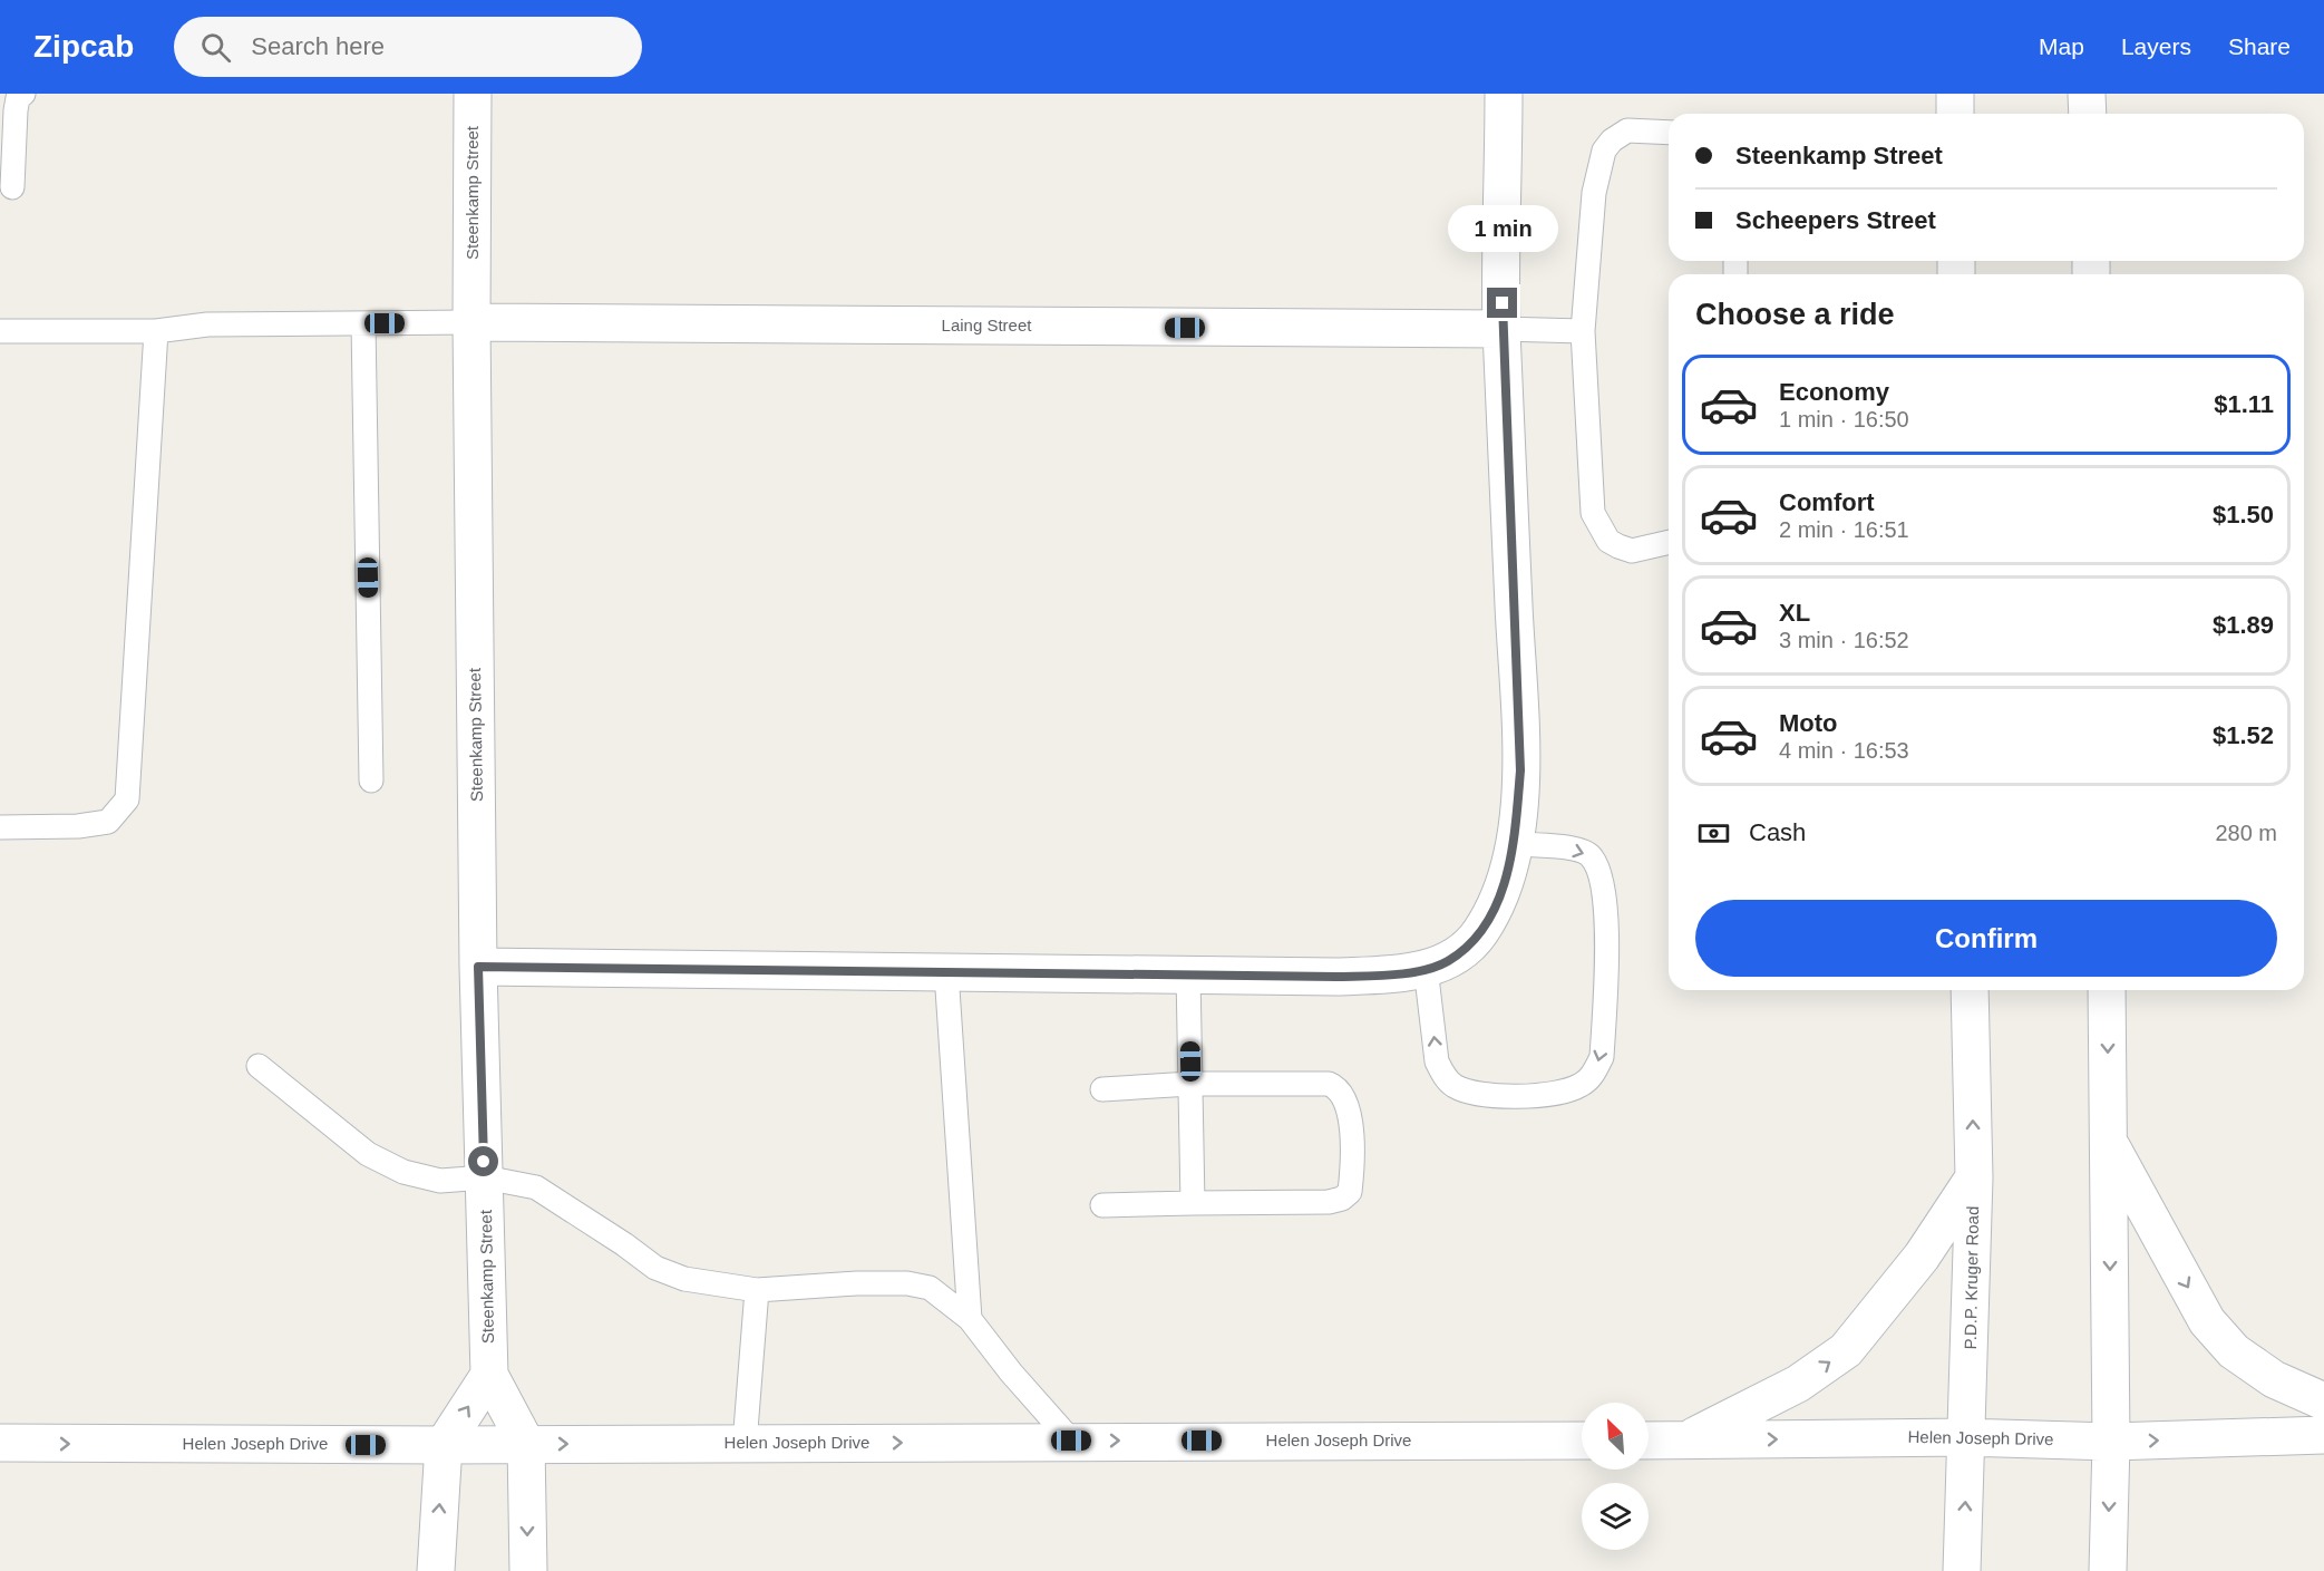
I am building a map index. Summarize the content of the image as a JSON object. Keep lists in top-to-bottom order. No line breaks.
{"streets":{"street":["Steenkamp Street","Laing Street","P.D.P. Kruger Road","Helen Joseph Drive"]},"crossings":[["Steenkamp Street","Laing Street"],["Steenkamp Street","Helen Joseph Drive"],["P.D.P. Kruger Road","Helen Joseph Drive"]],"one_way":["Helen Joseph Drive"],"north":"top left","page":{"header":"Zipcab","search":"Search here","nav":["Map","Layers","Share"],"banner":["Steenkamp Street","Scheepers Street"],"bubble":"1 min","heading":"Choose a ride","list":[{"name":"Economy","note":"1 min · 16:50","value":"$1.11"},{"name":"Comfort","note":"2 min · 16:51","value":"$1.50"},{"name":"XL","note":"3 min · 16:52","value":"$1.89"},{"name":"Moto","note":"4 min · 16:53","value":"$1.52"}],"pay":["Cash","280 m"],"buttons":"Confirm"}}
